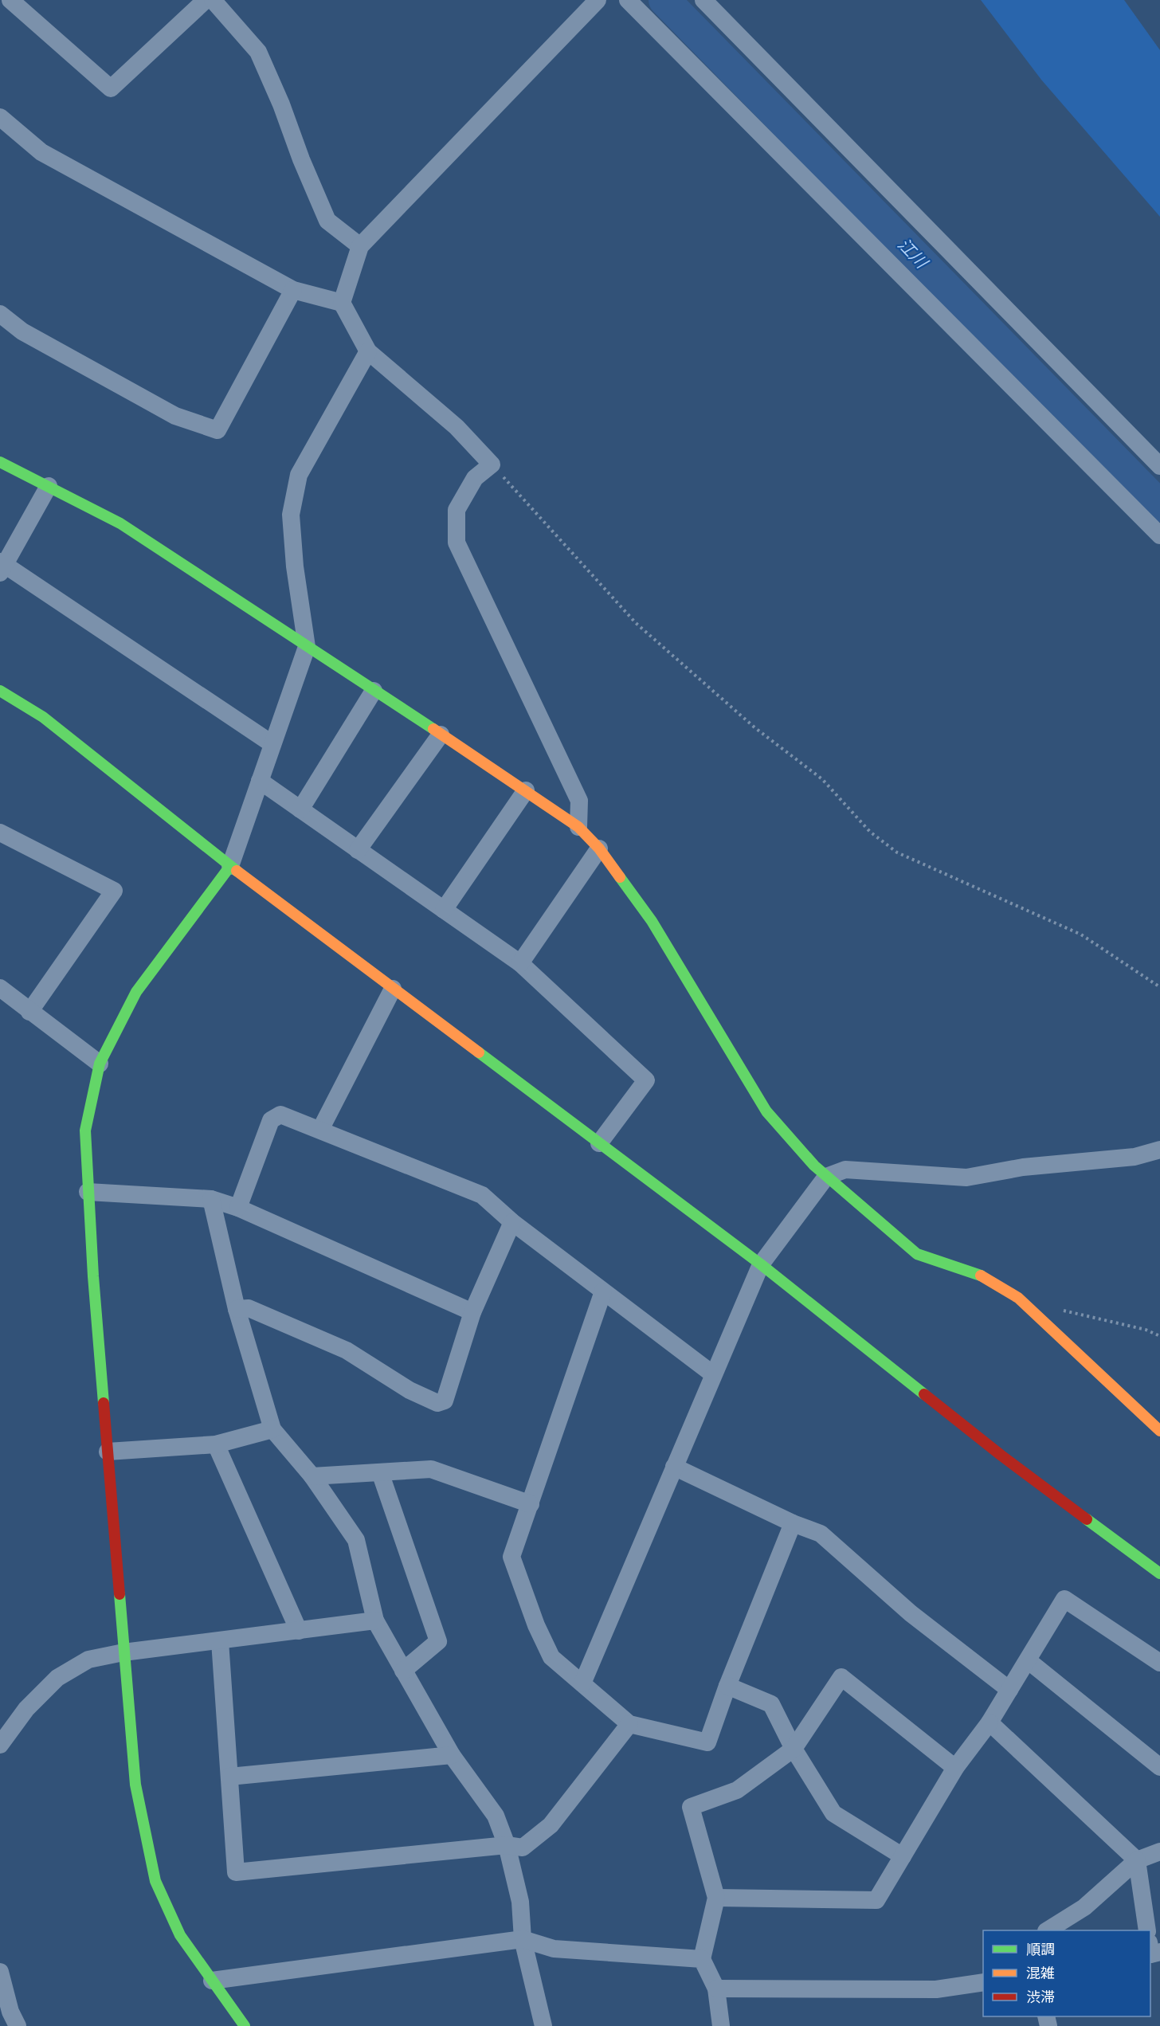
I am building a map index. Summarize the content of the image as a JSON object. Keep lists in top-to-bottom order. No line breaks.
{"water":["江川"],"legend":["順調","混雑","渋滞"]}
